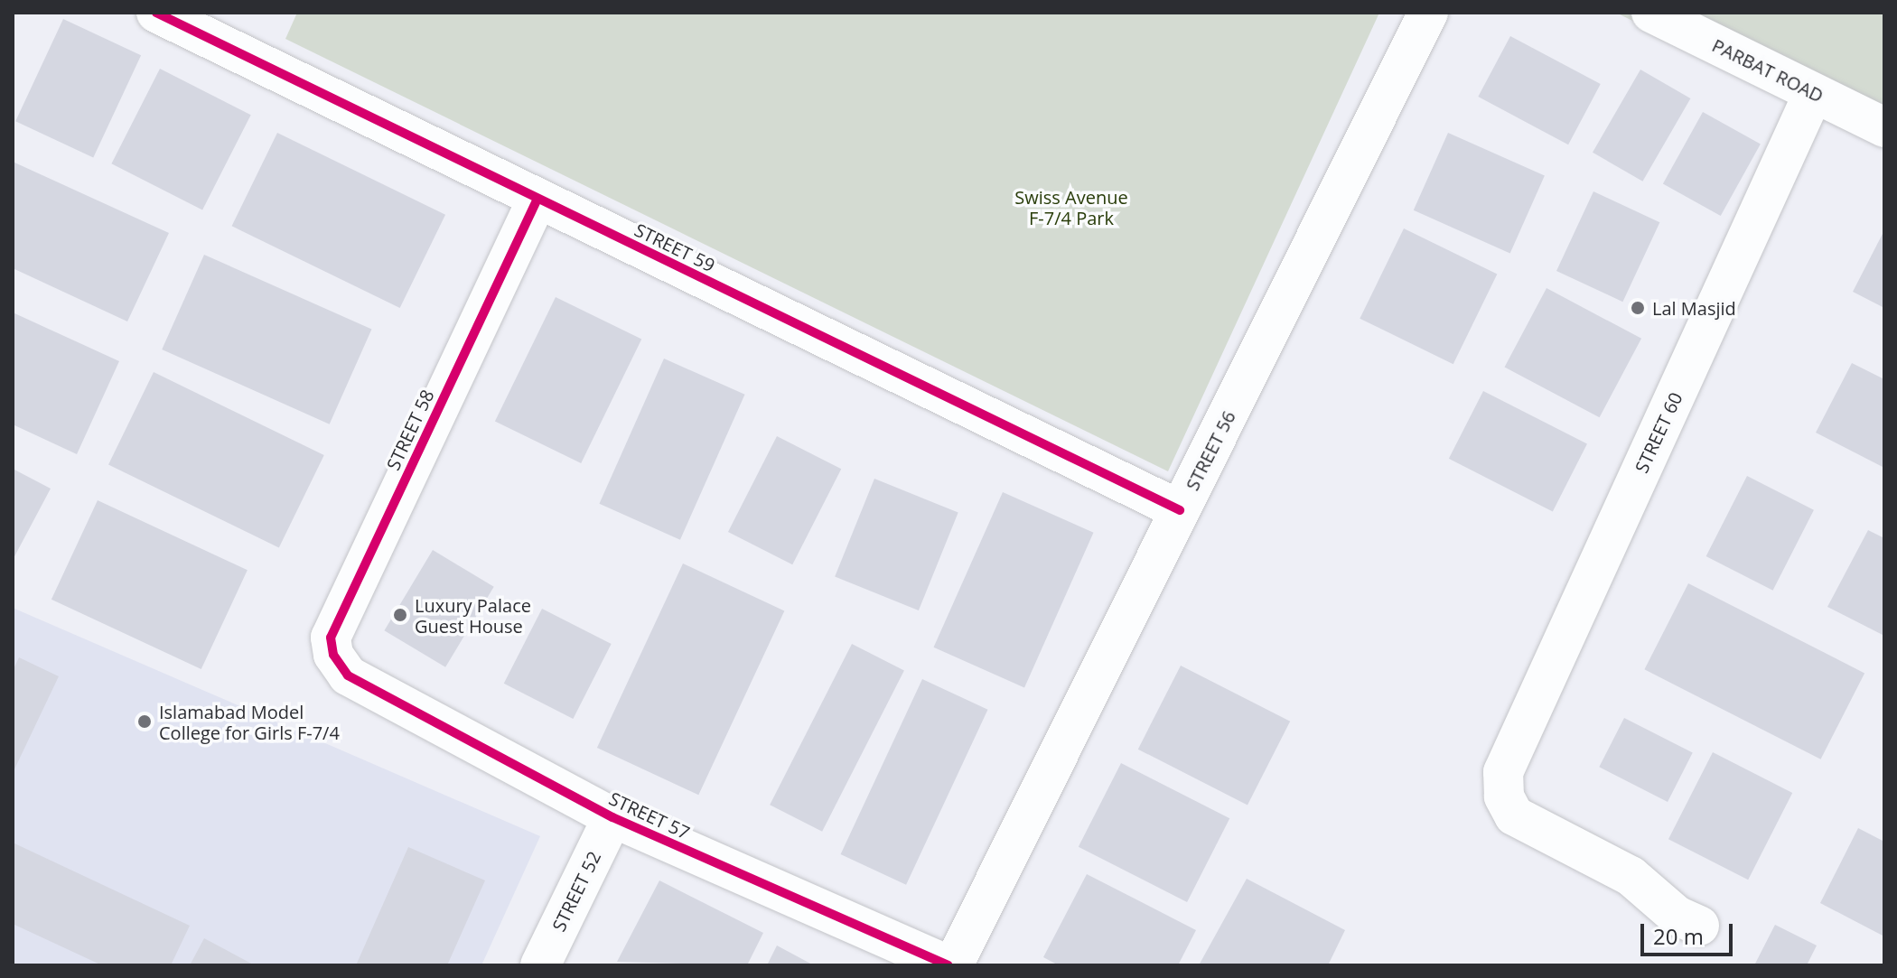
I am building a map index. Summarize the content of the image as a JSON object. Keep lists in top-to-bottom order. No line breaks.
{"streets":{"street":["PARBAT ROAD","STREET 59","STREET 58","STREET 60","STREET 56","STREET 57","STREET 52"]},"crossings":[["PARBAT ROAD","STREET 60"],["STREET 59","STREET 58"],["STREET 59","STREET 56"],["STREET 58","STREET 57"],["STREET 56","STREET 57"],["STREET 57","STREET 52"]],"parks":["Swiss Avenue F-7/4 Park"],"places":["Lal Masjid","Luxury Palace Guest House","Islamabad Model College for Girls F-7/4"],"scale_bar":"20 m"}
